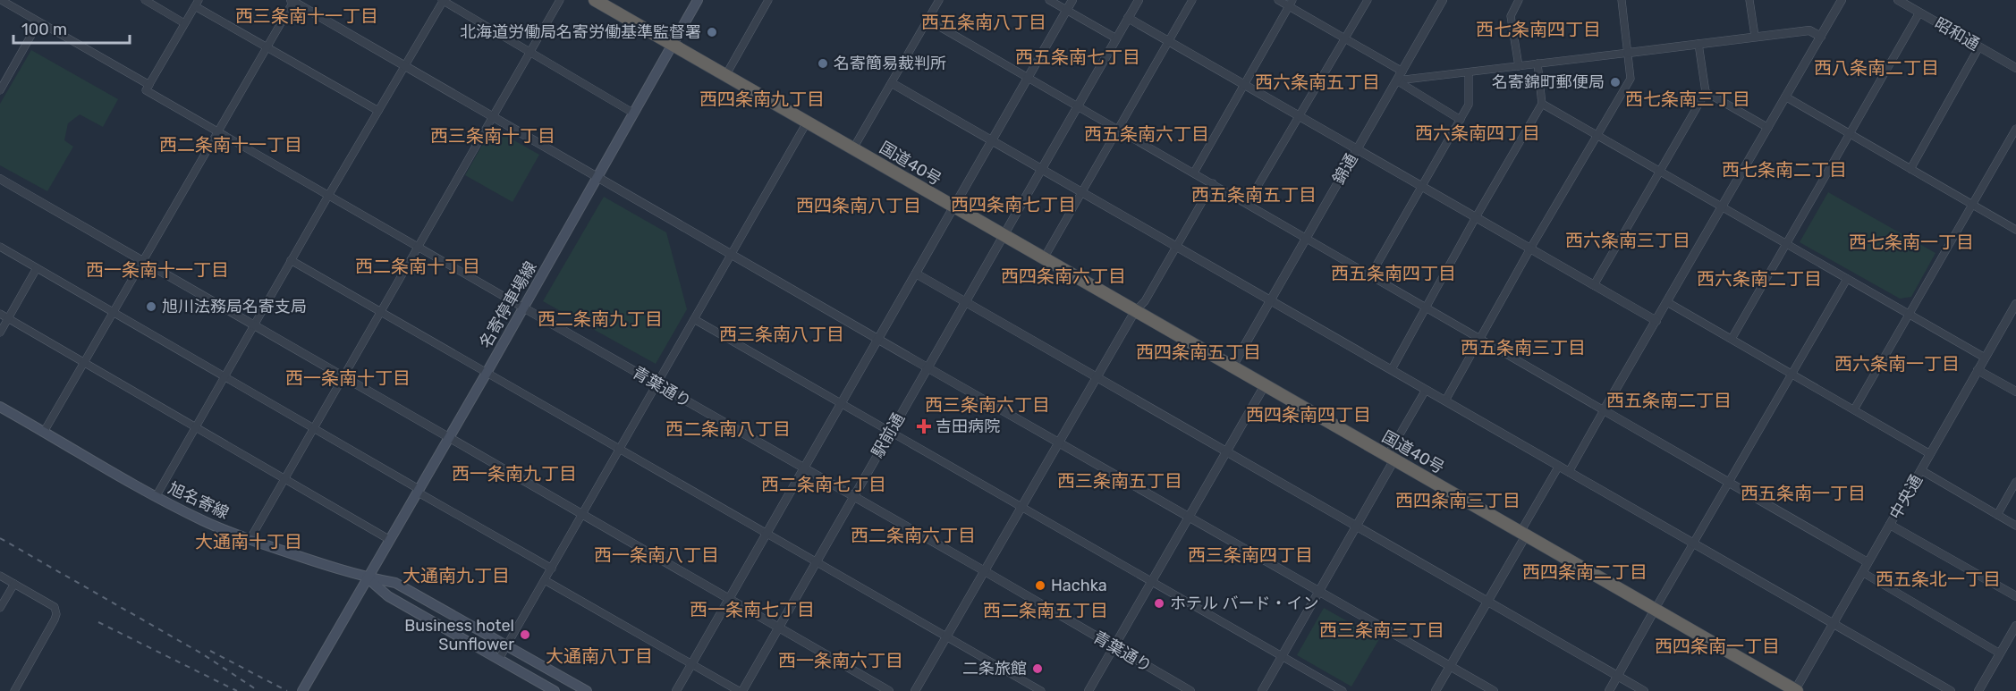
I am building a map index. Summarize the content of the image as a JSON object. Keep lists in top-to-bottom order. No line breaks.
{"streets":{"highway":["国道40号"],"main road":["名寄停車場線","旭名寄線"],"street":["昭和通","錦通","青葉通り","駅前通","中央通"]},"crossings":[["国道40号","錦通"],["国道40号","名寄停車場線"],["国道40号","駅前通"],["国道40号","中央通"],["名寄停車場線","青葉通り"],["名寄停車場線","旭名寄線"],["青葉通り","駅前通"]],"districts":["西三条南十一丁目","西五条南八丁目","西七条南四丁目","西五条南七丁目","西八条南二丁目","西六条南五丁目","西四条南九丁目","西七条南三丁目","西六条南四丁目","西五条南六丁目","西三条南十丁目","西二条南十一丁目","西七条南二丁目","西五条南五丁目","西四条南七丁目","西四条南八丁目","西六条南三丁目","西七条南一丁目","西二条南十丁目","西一条南十一丁目","西五条南四丁目","西四条南六丁目","西六条南二丁目","西二条南九丁目","西三条南八丁目","西五条南三丁目","西四条南五丁目","西六条南一丁目","西一条南十丁目","西五条南二丁目","西三条南六丁目","西四条南四丁目","西二条南八丁目","西一条南九丁目","西三条南五丁目","西二条南七丁目","西五条南一丁目","西四条南三丁目","西二条南六丁目","大通南十丁目","西一条南八丁目","西三条南四丁目","西四条南二丁目","大通南九丁目","西五条北一丁目","西一条南七丁目","西二条南五丁目","西三条南三丁目","西四条南一丁目","大通南八丁目","西一条南六丁目"],"places":{"other":["北海道労働局名寄労働基準監督署","名寄簡易裁判所","名寄錦町郵便局","旭川法務局名寄支局","Hachka","ホテル バード・イン","Business hotel Sunflower","二条旅館"],"health":["吉田病院"]},"scale_bar":"100 m"}
